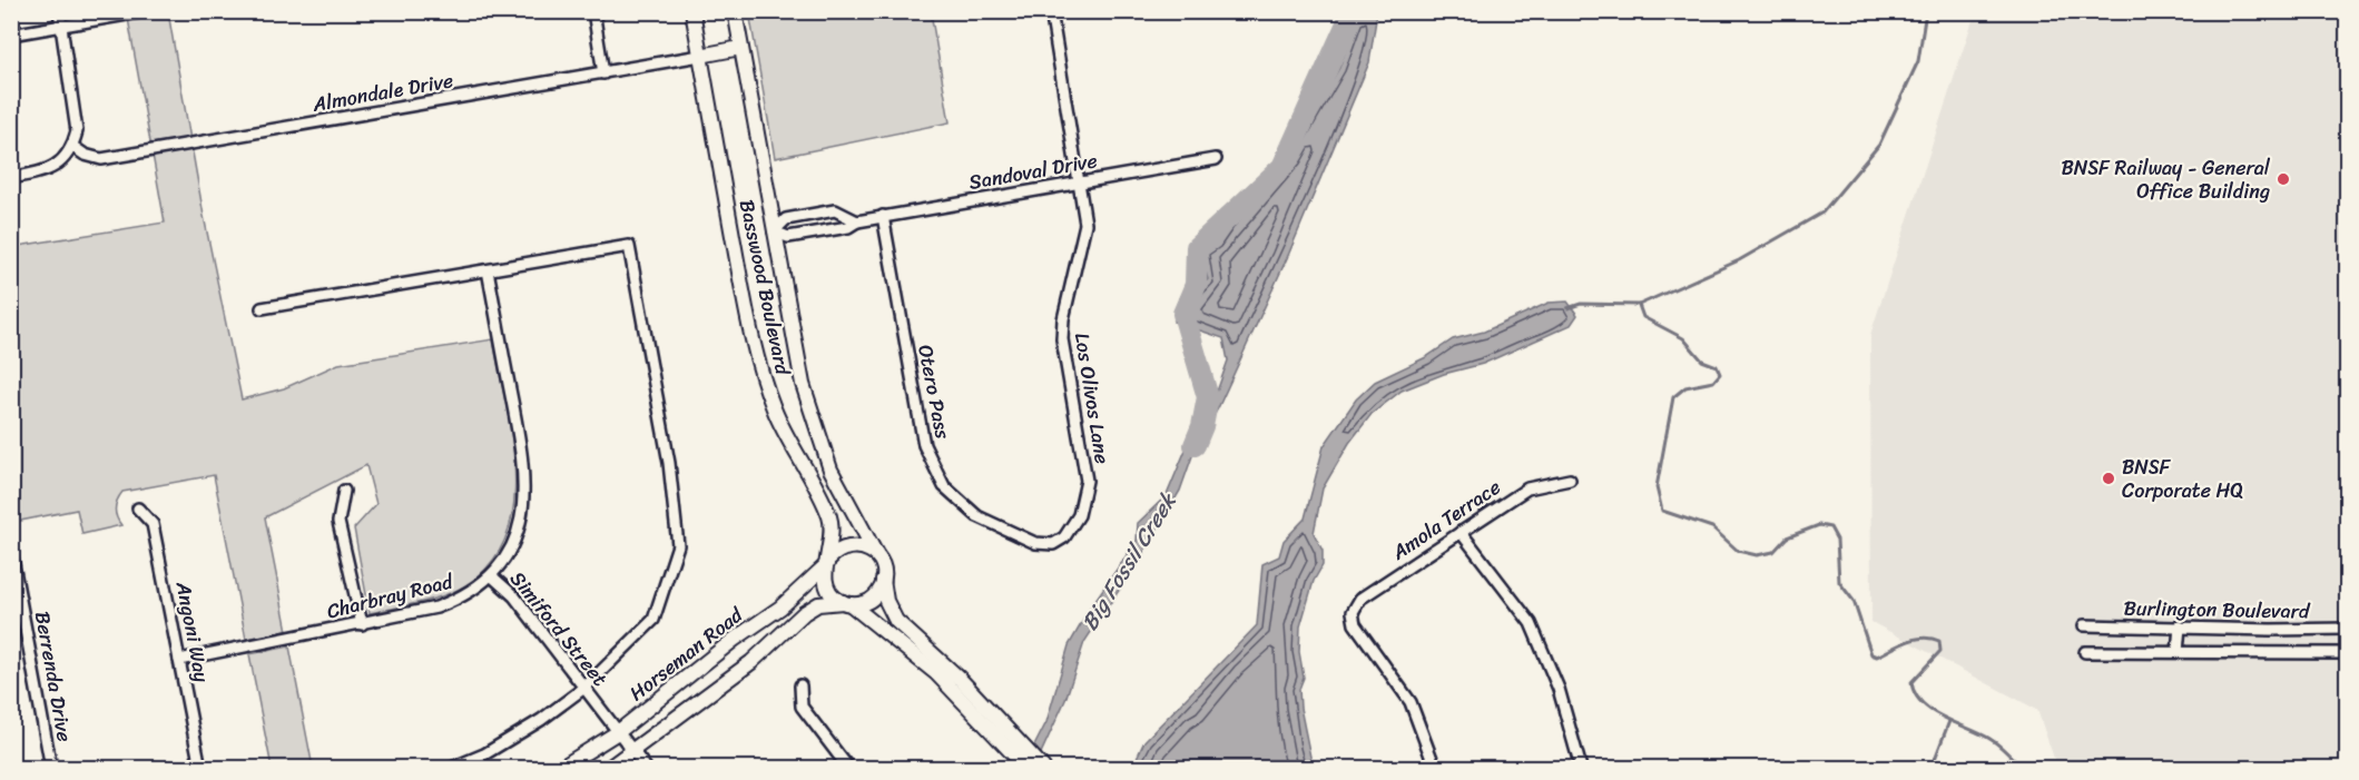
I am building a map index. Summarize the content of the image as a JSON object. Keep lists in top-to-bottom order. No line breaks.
{"streets":{"main road":["Basswood Boulevard","Horseman Road"],"street":["Almondale Drive","Sandoval Drive","Otero Pass","Los Olivos Lane","Amola Terrace","Charbray Road","Burlington Boulevard","Simiford Street","Angoni Way","Berrenda Drive"]},"crossings":[["Almondale Drive","Basswood Boulevard"],["Sandoval Drive","Basswood Boulevard"],["Sandoval Drive","Otero Pass"],["Sandoval Drive","Los Olivos Lane"],["Basswood Boulevard","Horseman Road"],["Otero Pass","Los Olivos Lane"],["Charbray Road","Simiford Street"],["Charbray Road","Angoni Way"],["Simiford Street","Horseman Road"]],"water":["Big Fossil Creek"],"places":["BNSF Railway - General Office Building","BNSF Corporate HQ"]}
